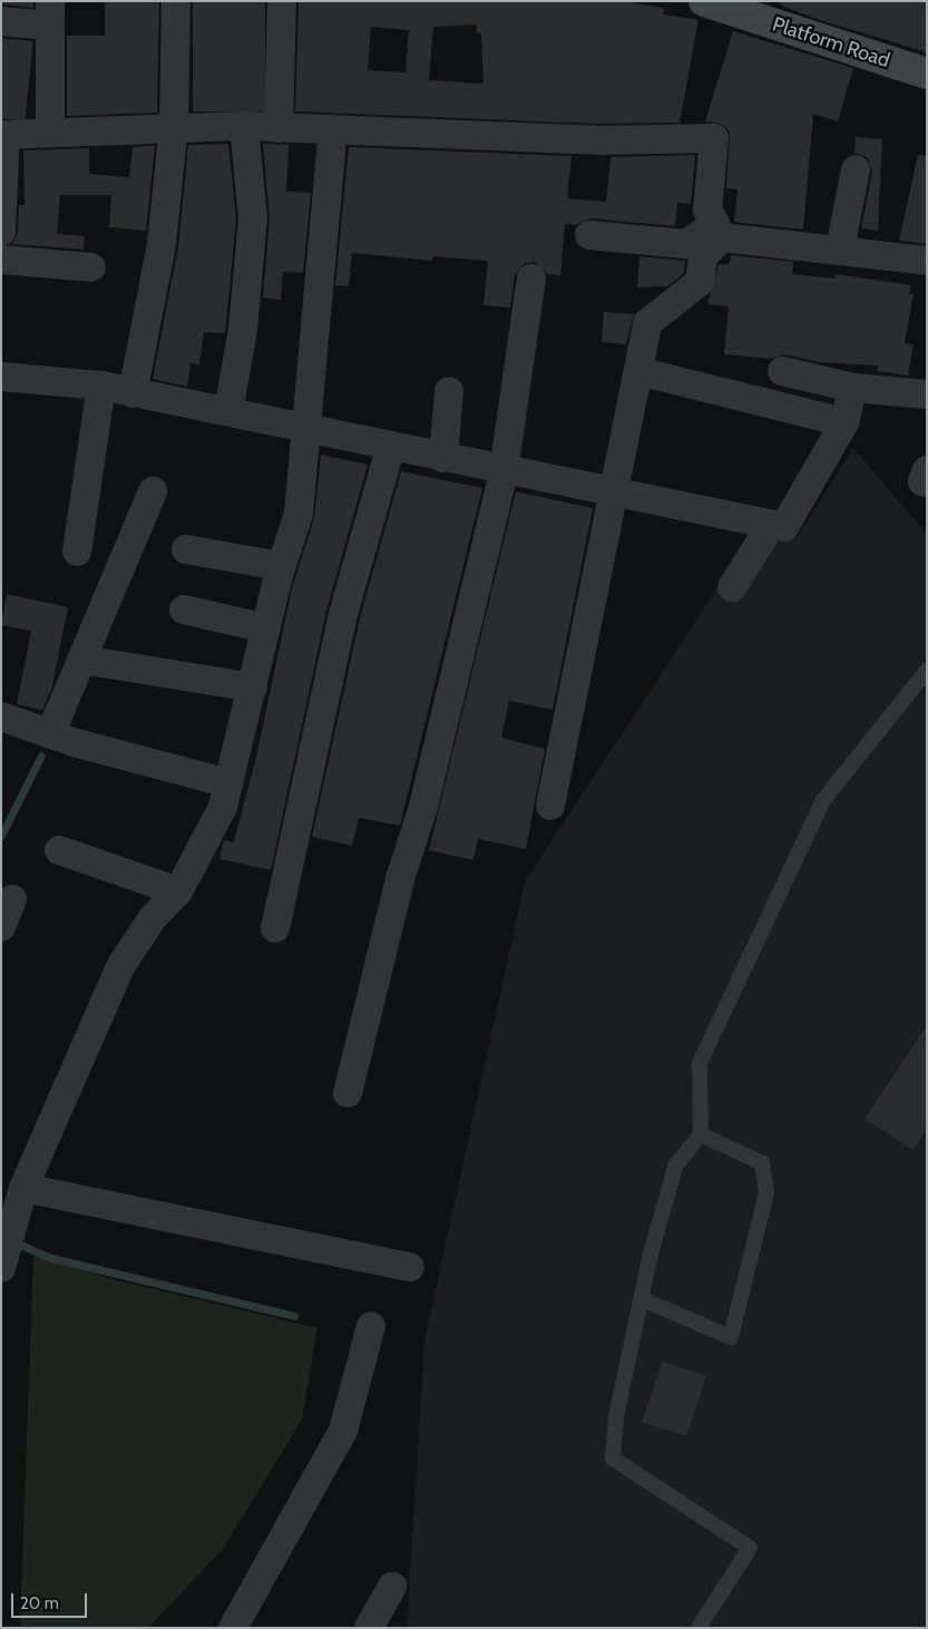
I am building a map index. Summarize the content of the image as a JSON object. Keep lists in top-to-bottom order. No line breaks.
{"streets":{"street":["Platform Road"]},"scale_bar":"20 m"}
